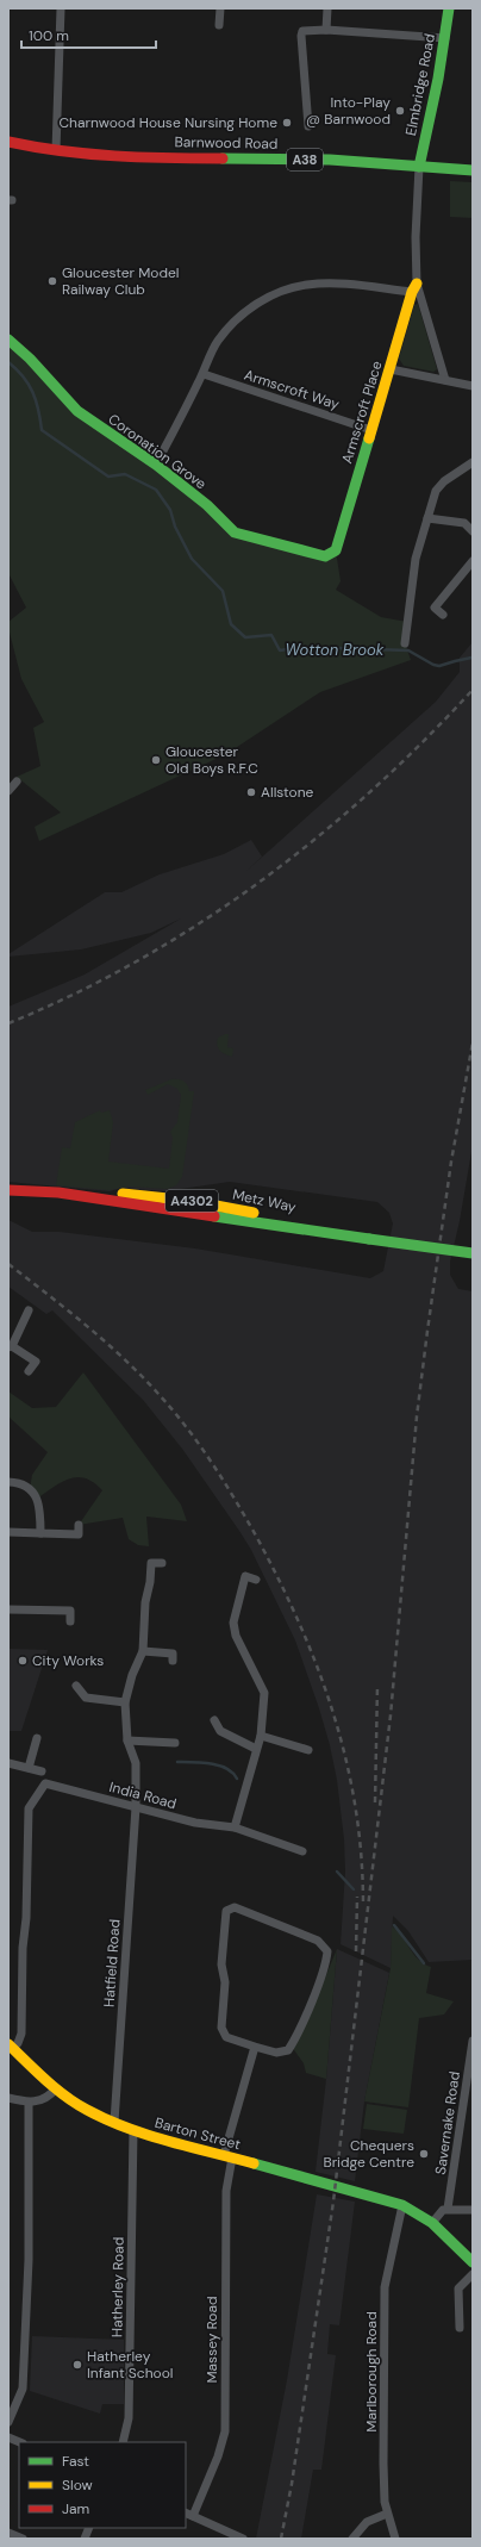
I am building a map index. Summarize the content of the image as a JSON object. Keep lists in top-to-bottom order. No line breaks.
{"streets":{"main road":["Elmbridge Road","Barnwood Road","A38","Armscroft Place","Coronation Grove","A4302","Metz Way","Barton Street"],"street":["Armscroft Way","India Road","Hatfield Road","Savernake Road","Hatherley Road","Massey Road","Marlborough Road"]},"crossings":[["Elmbridge Road","Barnwood Road"],["Armscroft Way","Armscroft Place"],["Armscroft Place","Coronation Grove"],["India Road","Hatfield Road"],["India Road","Barton Street"],["Hatfield Road","Barton Street"],["Barton Street","Hatherley Road"],["Barton Street","Massey Road"],["Barton Street","Marlborough Road"]],"water":["Wotton Brook"],"places":["Into-Play @ Barnwood","Charnwood House Nursing Home","Gloucester Model Railway Club","Gloucester Old Boys R.F.C","Allstone","City Works","Chequers Bridge Centre","Hatherley Infant School"],"legend":["Fast","Slow","Jam"],"scale_bar":"100 m"}
